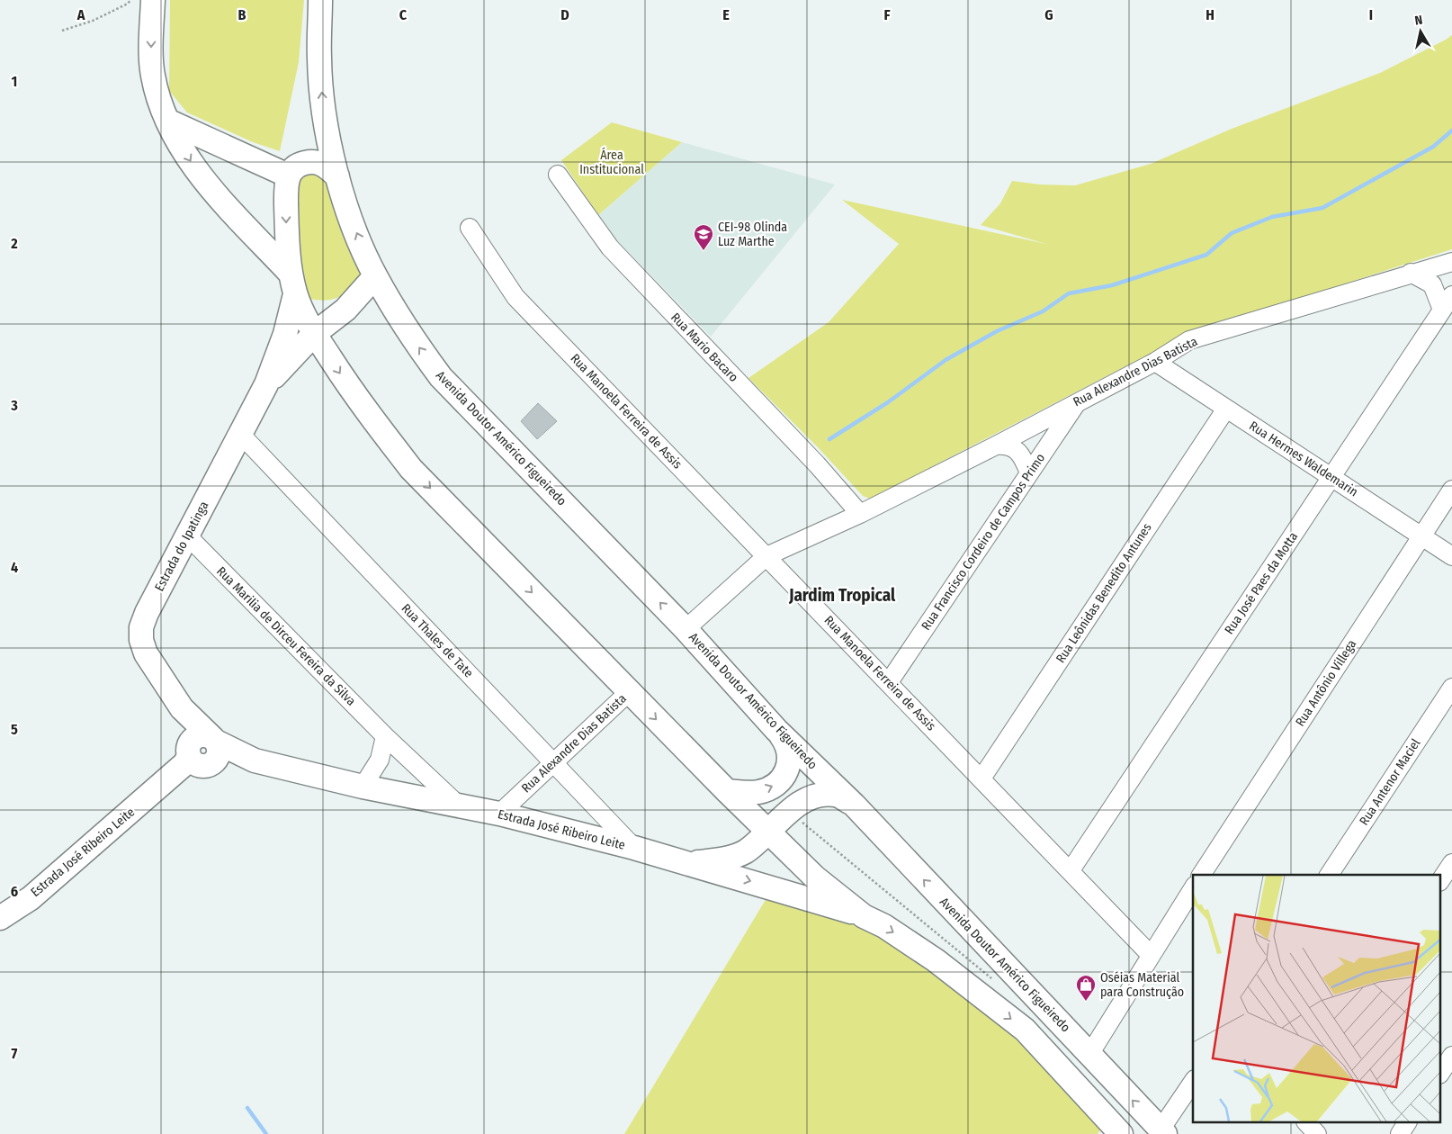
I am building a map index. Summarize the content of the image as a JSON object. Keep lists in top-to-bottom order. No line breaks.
{"streets":{"main road":["Avenida Doutor Américo Figueiredo","Estrada do Ipatinga","Estrada José Ribeiro Leite"],"street":["Rua Mario Bacaro","Rua Alexandre Dias Batista","Rua Manoela Ferreira de Assis","Rua Hermes Waldemarin","Rua Francisco Cordeiro de Campos Primo","Rua José Paes da Motta","Rua Leônidas Benedito Antunes","Rua Marilia de Dirceu Fereira da Silva","Rua Thales de Tate","Rua Antônio Villega","Rua Antenor Maciel"]},"crossings":[["Rua Mario Bacaro","Rua Alexandre Dias Batista"],["Rua Alexandre Dias Batista","Rua Manoela Ferreira de Assis"],["Rua Alexandre Dias Batista","Avenida Doutor Américo Figueiredo"],["Rua Alexandre Dias Batista","Rua Hermes Waldemarin"],["Rua Alexandre Dias Batista","Rua Francisco Cordeiro de Campos Primo"],["Rua Alexandre Dias Batista","Rua Thales de Tate"],["Rua Alexandre Dias Batista","Estrada José Ribeiro Leite"],["Rua Manoela Ferreira de Assis","Rua Francisco Cordeiro de Campos Primo"],["Rua Manoela Ferreira de Assis","Rua José Paes da Motta"],["Rua Manoela Ferreira de Assis","Rua Leônidas Benedito Antunes"],["Rua Hermes Waldemarin","Rua José Paes da Motta"],["Rua Hermes Waldemarin","Rua Leônidas Benedito Antunes"],["Rua Hermes Waldemarin","Rua Antônio Villega"],["Estrada do Ipatinga","Rua Marilia de Dirceu Fereira da Silva"],["Estrada do Ipatinga","Rua Thales de Tate"],["Estrada do Ipatinga","Estrada José Ribeiro Leite"],["Rua Marilia de Dirceu Fereira da Silva","Estrada José Ribeiro Leite"],["Rua Thales de Tate","Estrada José Ribeiro Leite"]],"districts":["Jardim Tropical"],"parks":["Área Institucional"],"places":{"school or university":["CEI-98 Olinda Luz Marthe"],"shop":["Oséias Material para Construção"]},"north":"top","grid":{"columns":["A","B","C","D","E","F","G","H","I"],"rows":["1","2","3","4","5","6","7"]}}
